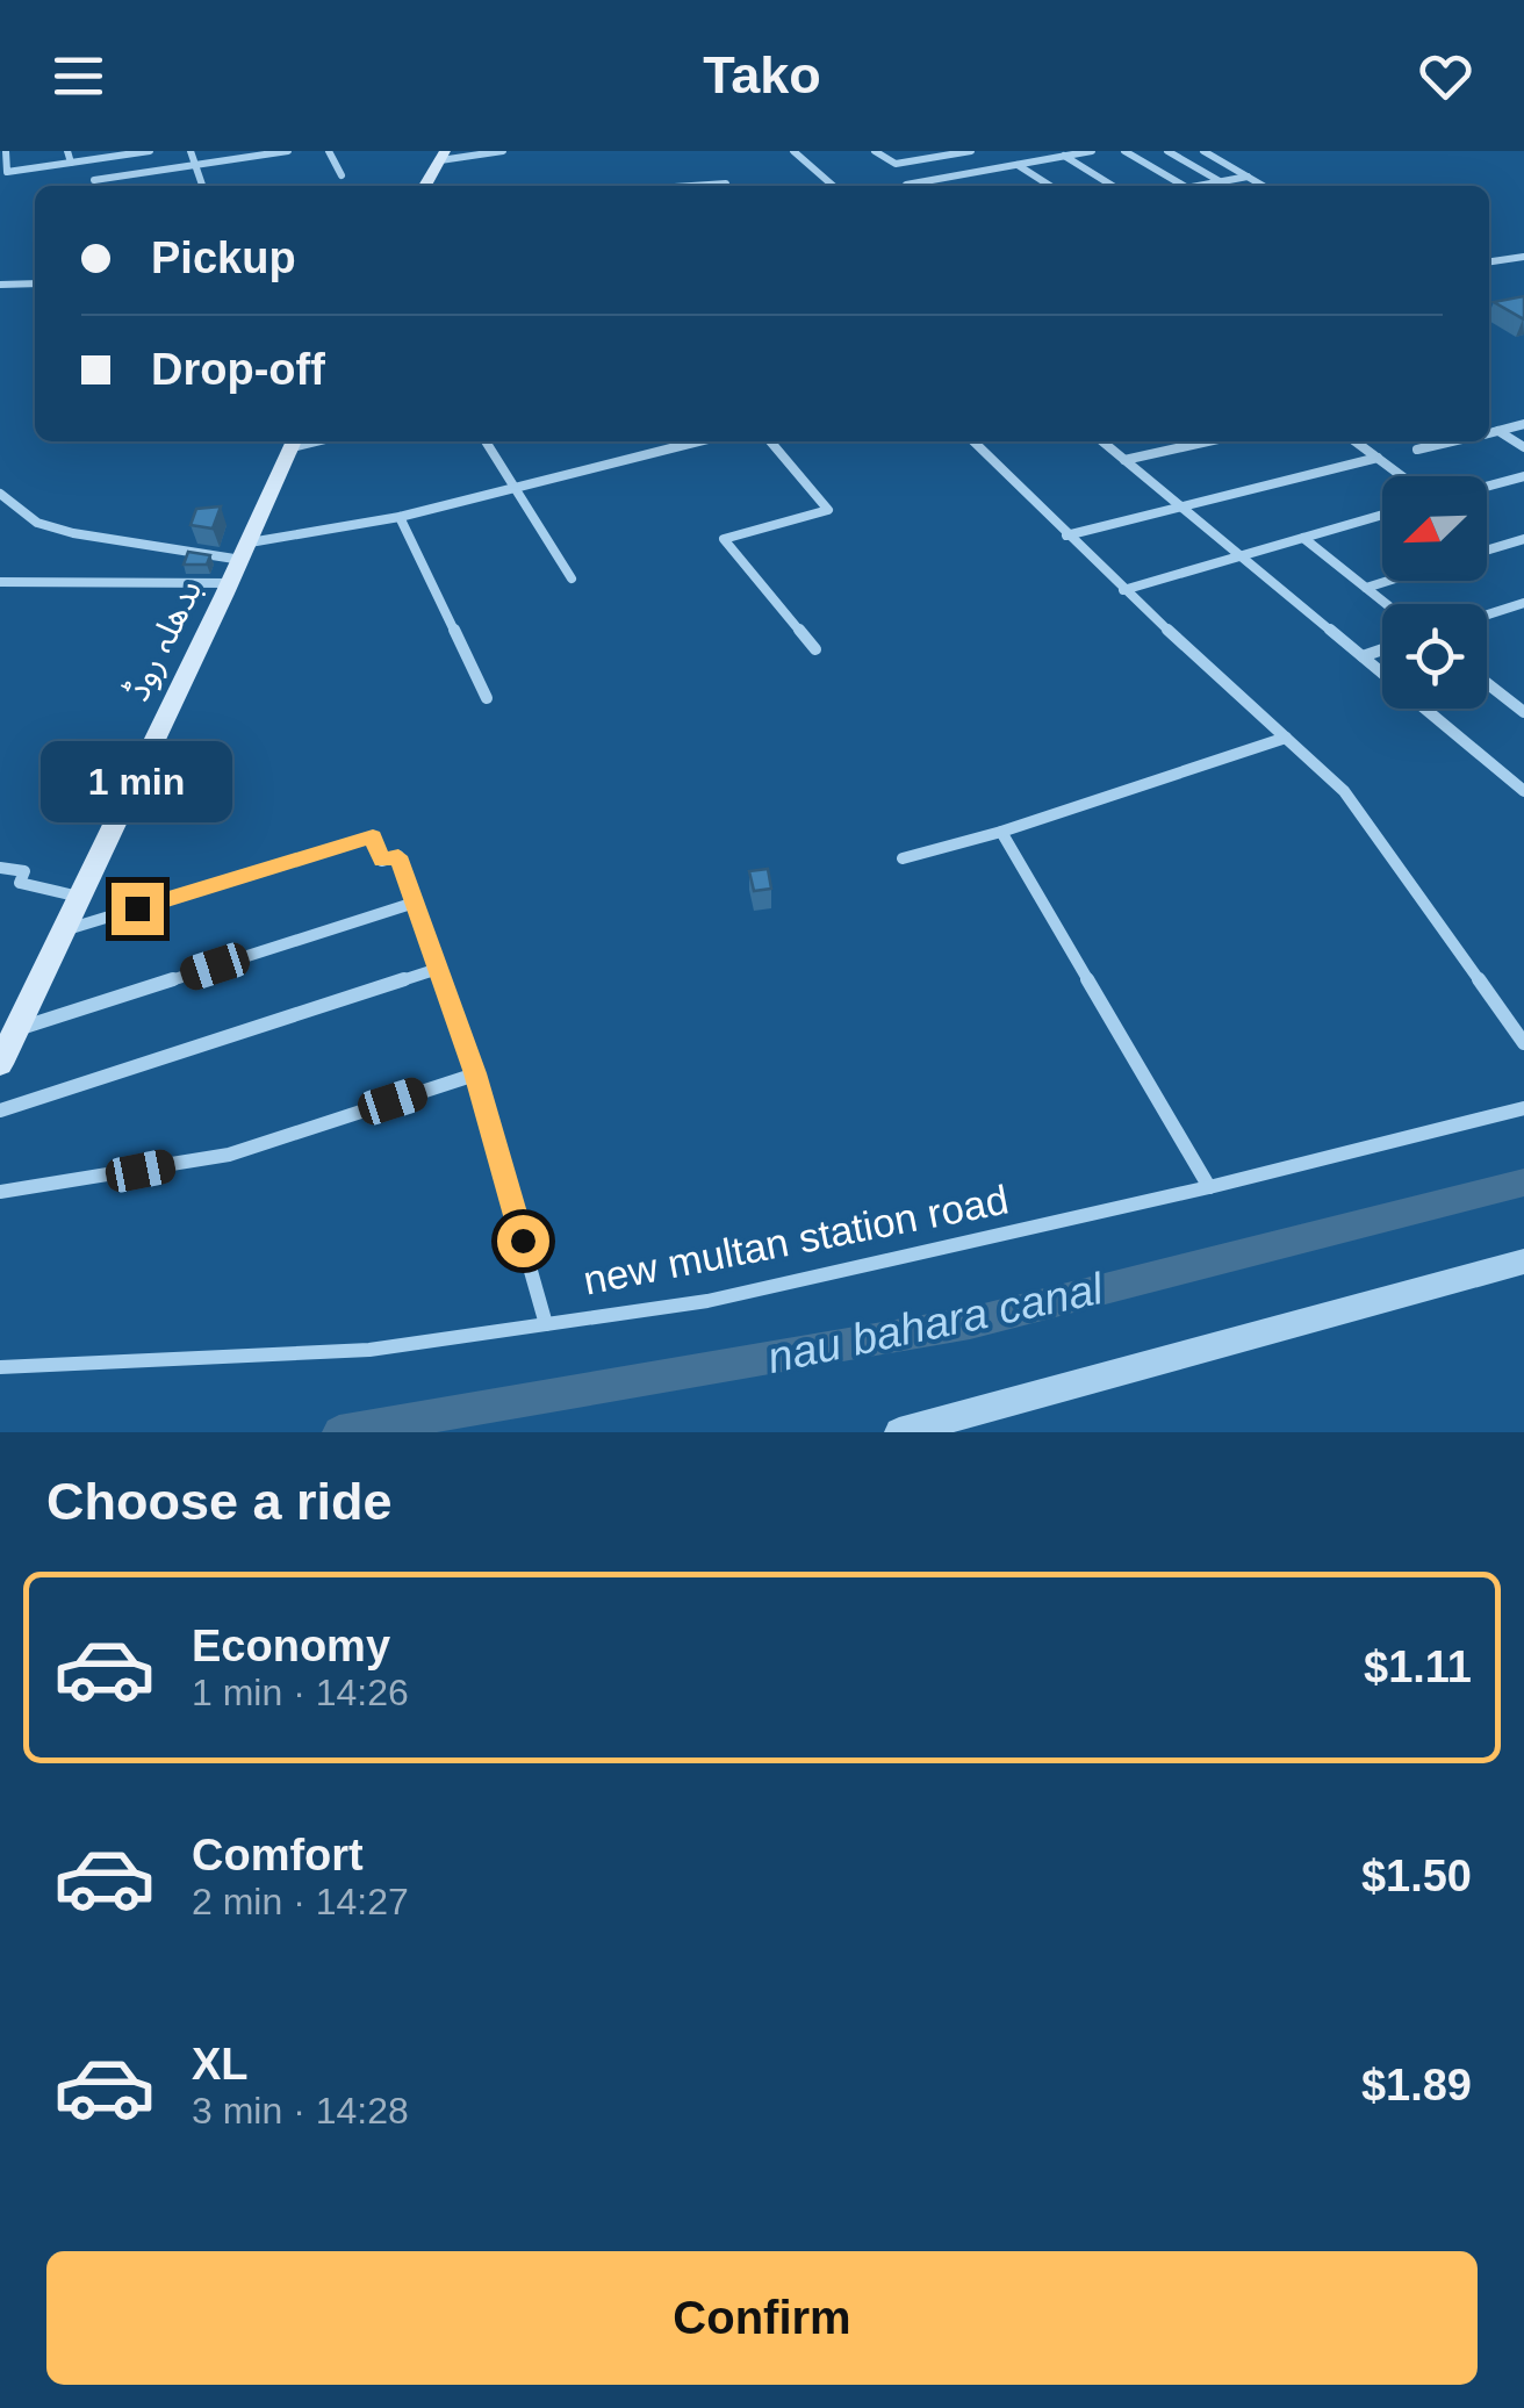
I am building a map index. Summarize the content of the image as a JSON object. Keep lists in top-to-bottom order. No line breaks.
{"streets":{"main road":["بدھلہ روڈ"],"street":["new multan station road"]},"water":["nau bahara canal"],"north":"bottom left","page":{"header":"Tako","banner":["Pickup","Drop-off"],"bubble":"1 min","heading":"Choose a ride","list":[{"name":"Economy","note":"1 min · 14:26","value":"$1.11"},{"name":"Comfort","note":"2 min · 14:27","value":"$1.50"},{"name":"XL","note":"3 min · 14:28","value":"$1.89"}],"buttons":"Confirm"}}
